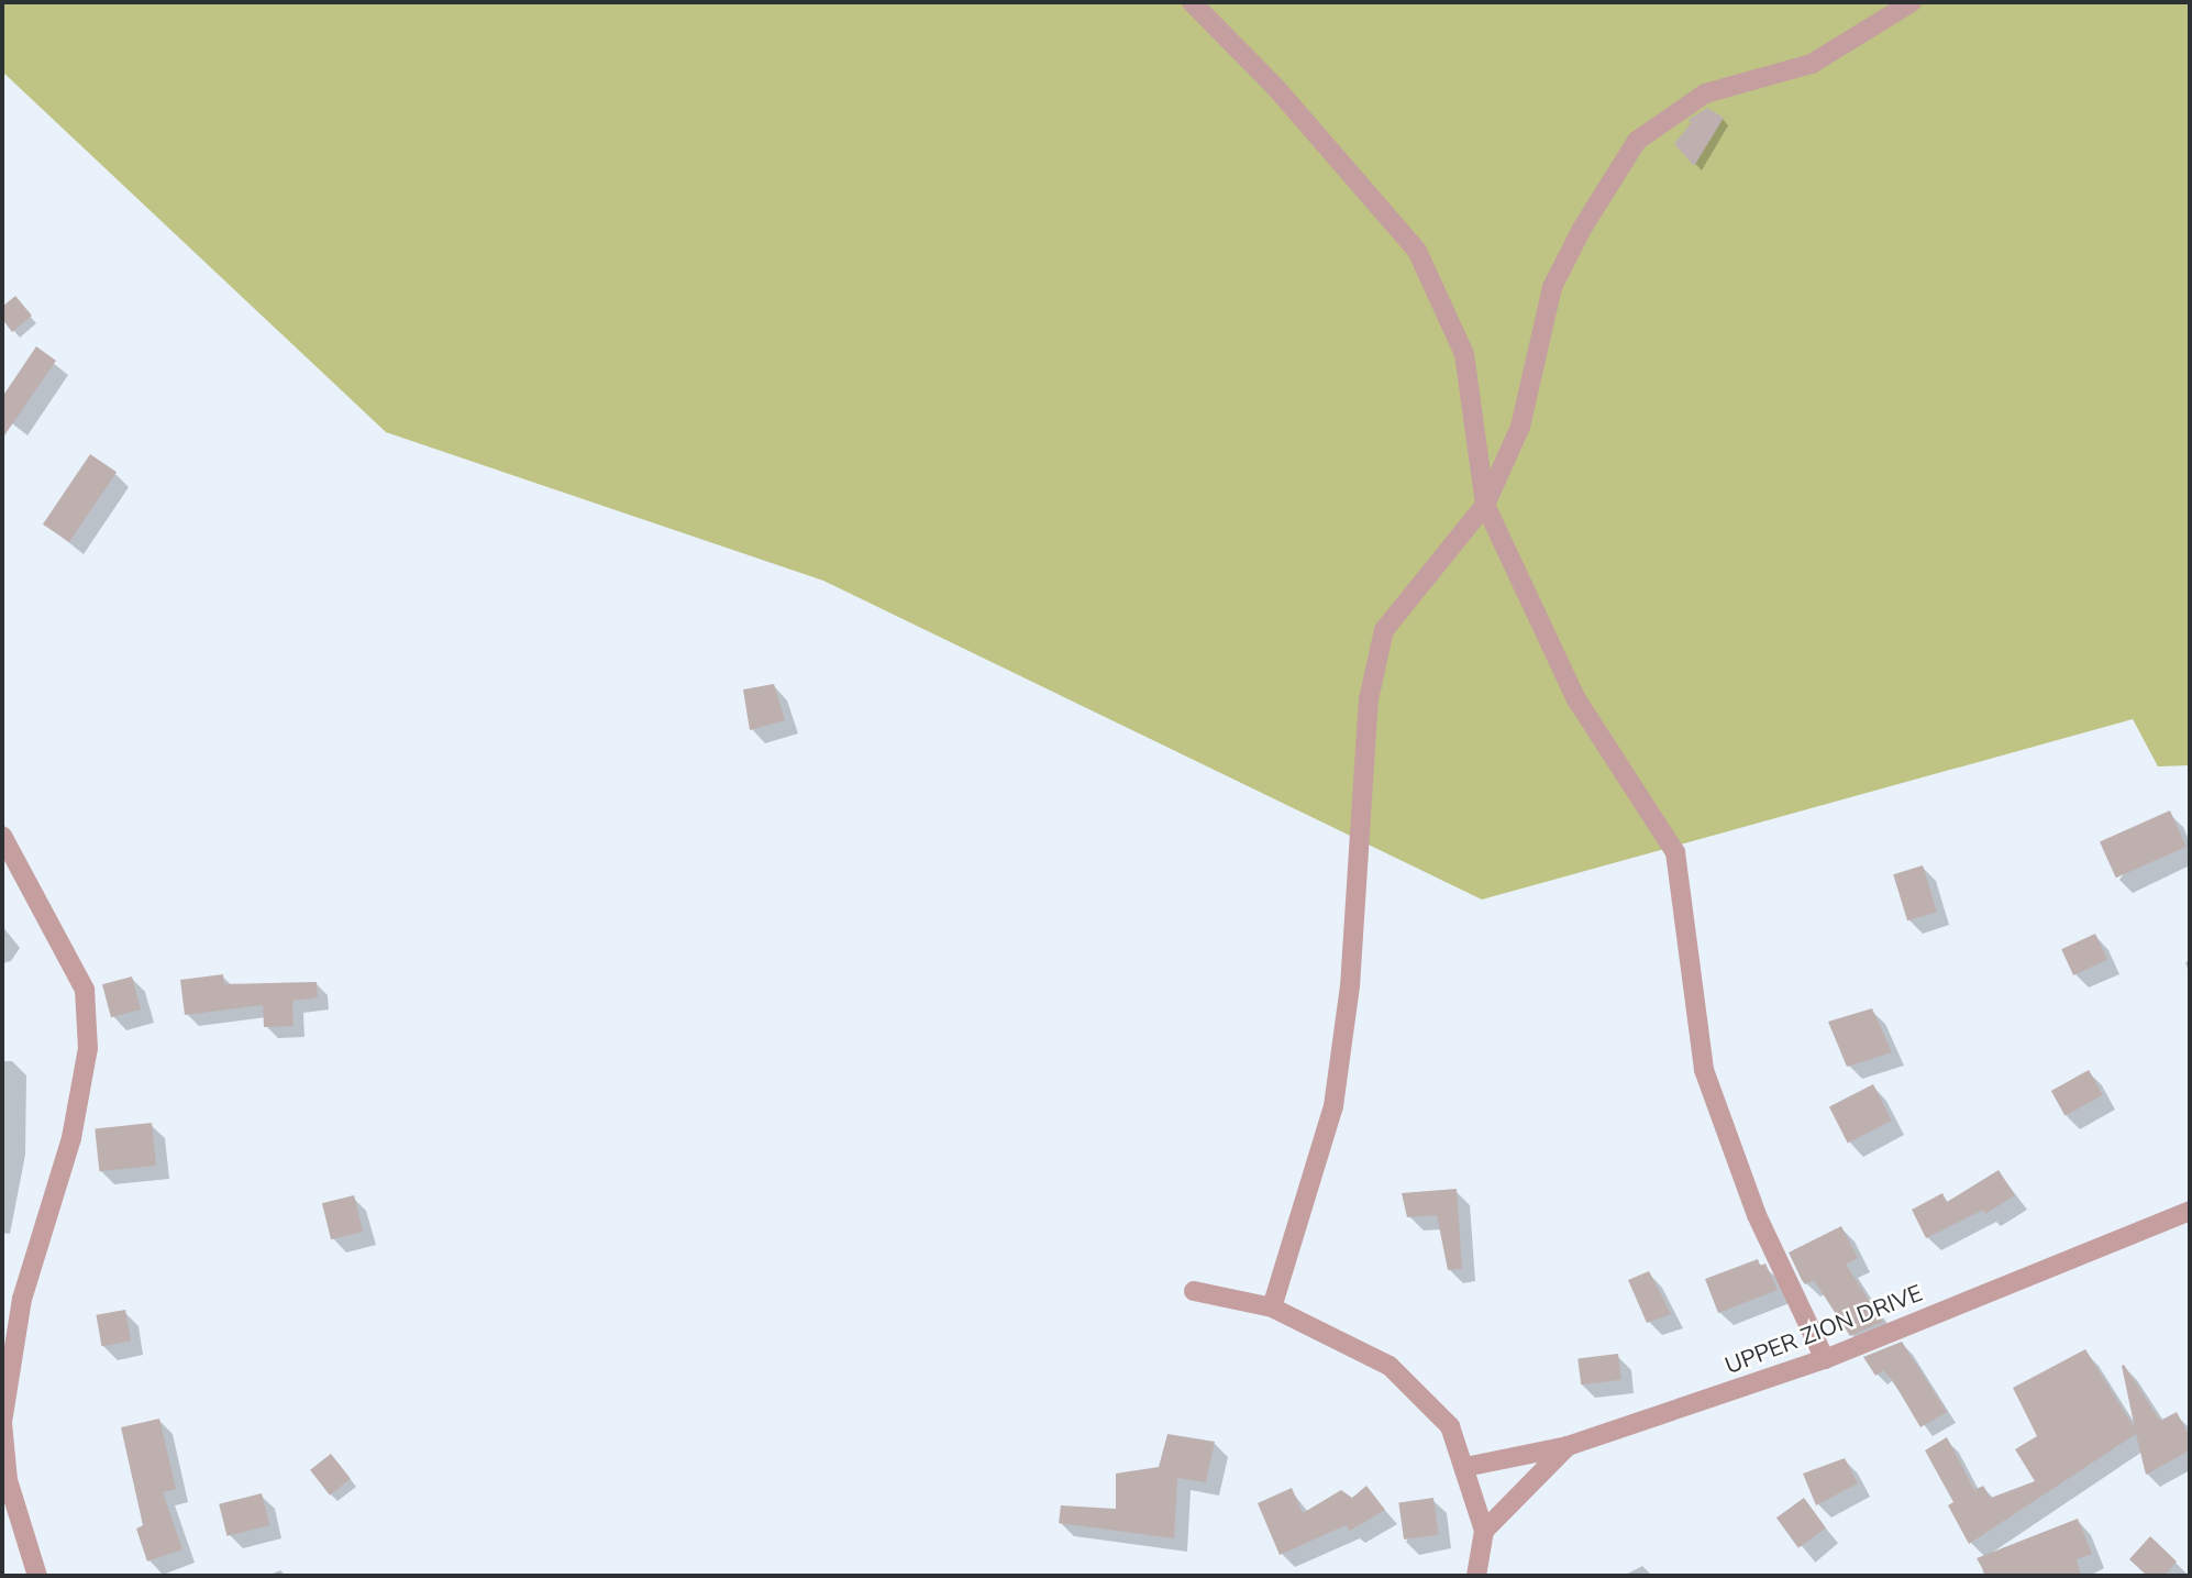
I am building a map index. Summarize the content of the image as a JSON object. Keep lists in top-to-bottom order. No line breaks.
{"streets":{"street":["UPPER ZION DRIVE"]}}
